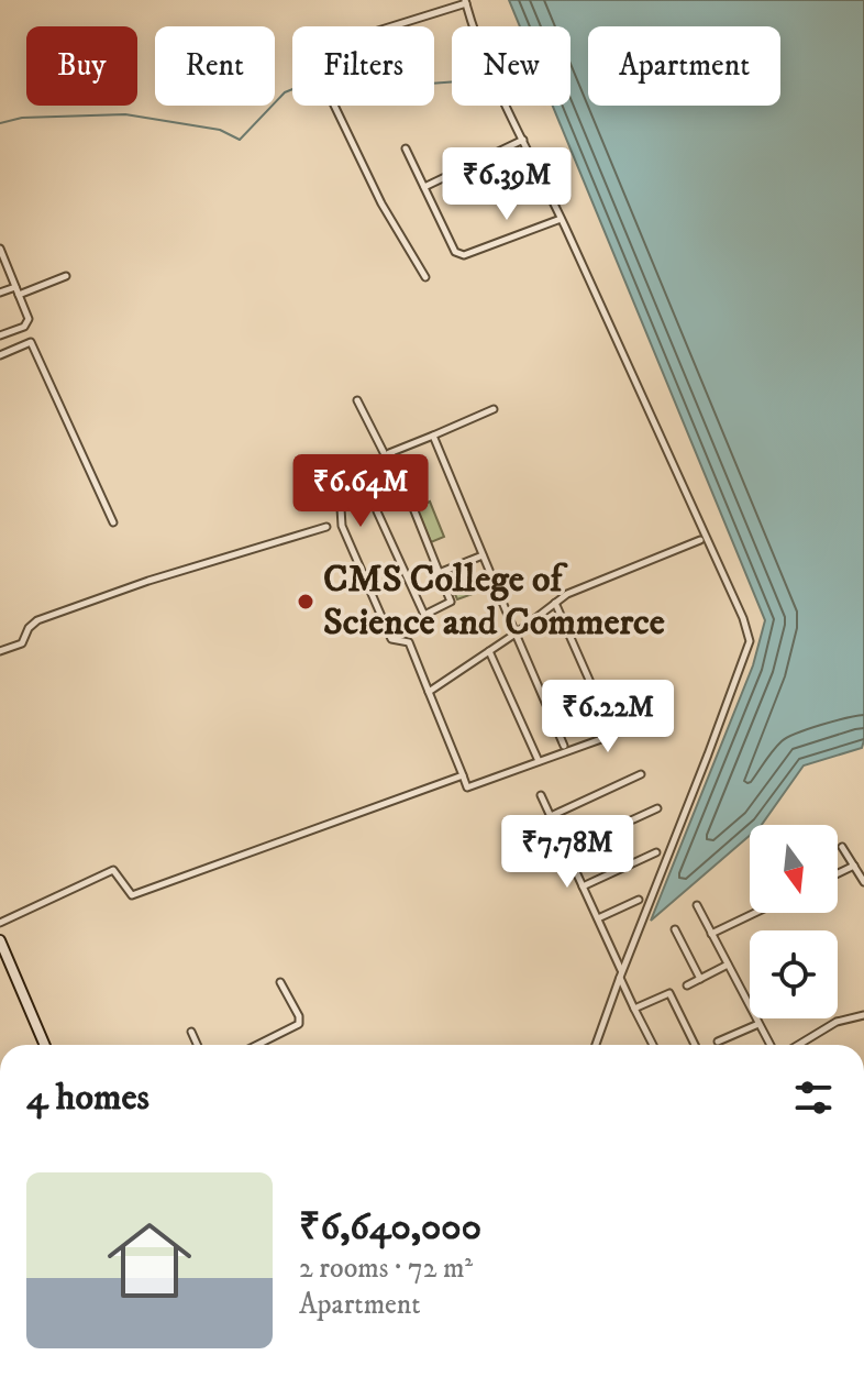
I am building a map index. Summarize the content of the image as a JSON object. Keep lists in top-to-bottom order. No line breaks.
{"places":["CMS College of Science and Commerce"],"north":"bottom","page":{"chip":["Buy","Rent","Filters","New","Apartment"],"price":["₹6.39M","₹6.64M","₹6.22M","₹7.78M"],"heading":"4 homes","list":[{"name":"₹6,640,000","note":"2 rooms · 72 m² · Apartment"}]}}
